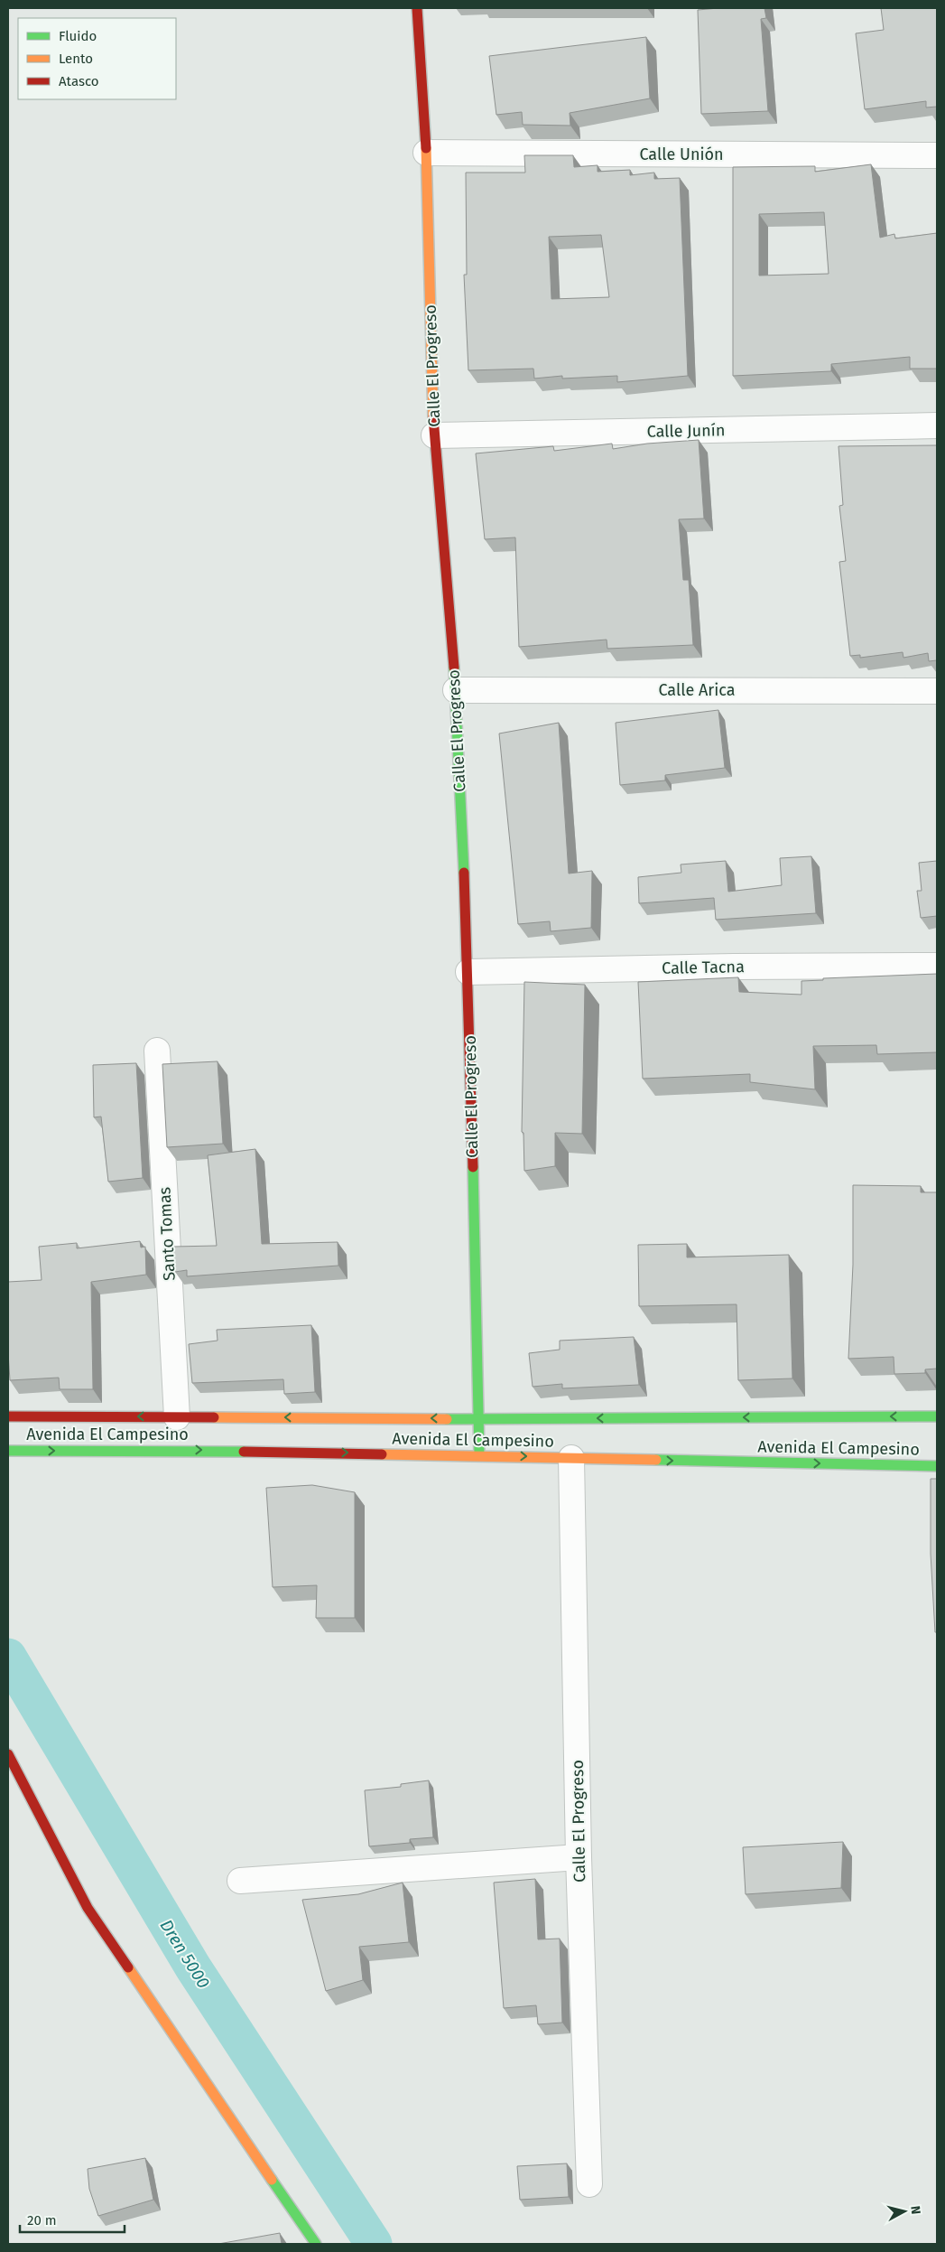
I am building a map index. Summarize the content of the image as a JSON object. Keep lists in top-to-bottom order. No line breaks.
{"streets":{"street":["Calle Unión","Calle El Progreso","Calle Junín","Calle Arica","Calle Tacna","Santo Tomas","Avenida El Campesino"]},"crossings":[["Calle Unión","Calle El Progreso"],["Calle El Progreso","Calle Junín"],["Calle El Progreso","Calle Arica"],["Calle El Progreso","Calle Tacna"],["Calle El Progreso","Avenida El Campesino"],["Santo Tomas","Avenida El Campesino"]],"water":["Dren 5000"],"legend":["Fluido","Lento","Atasco"],"scale_bar":"20 m","north":"right"}
